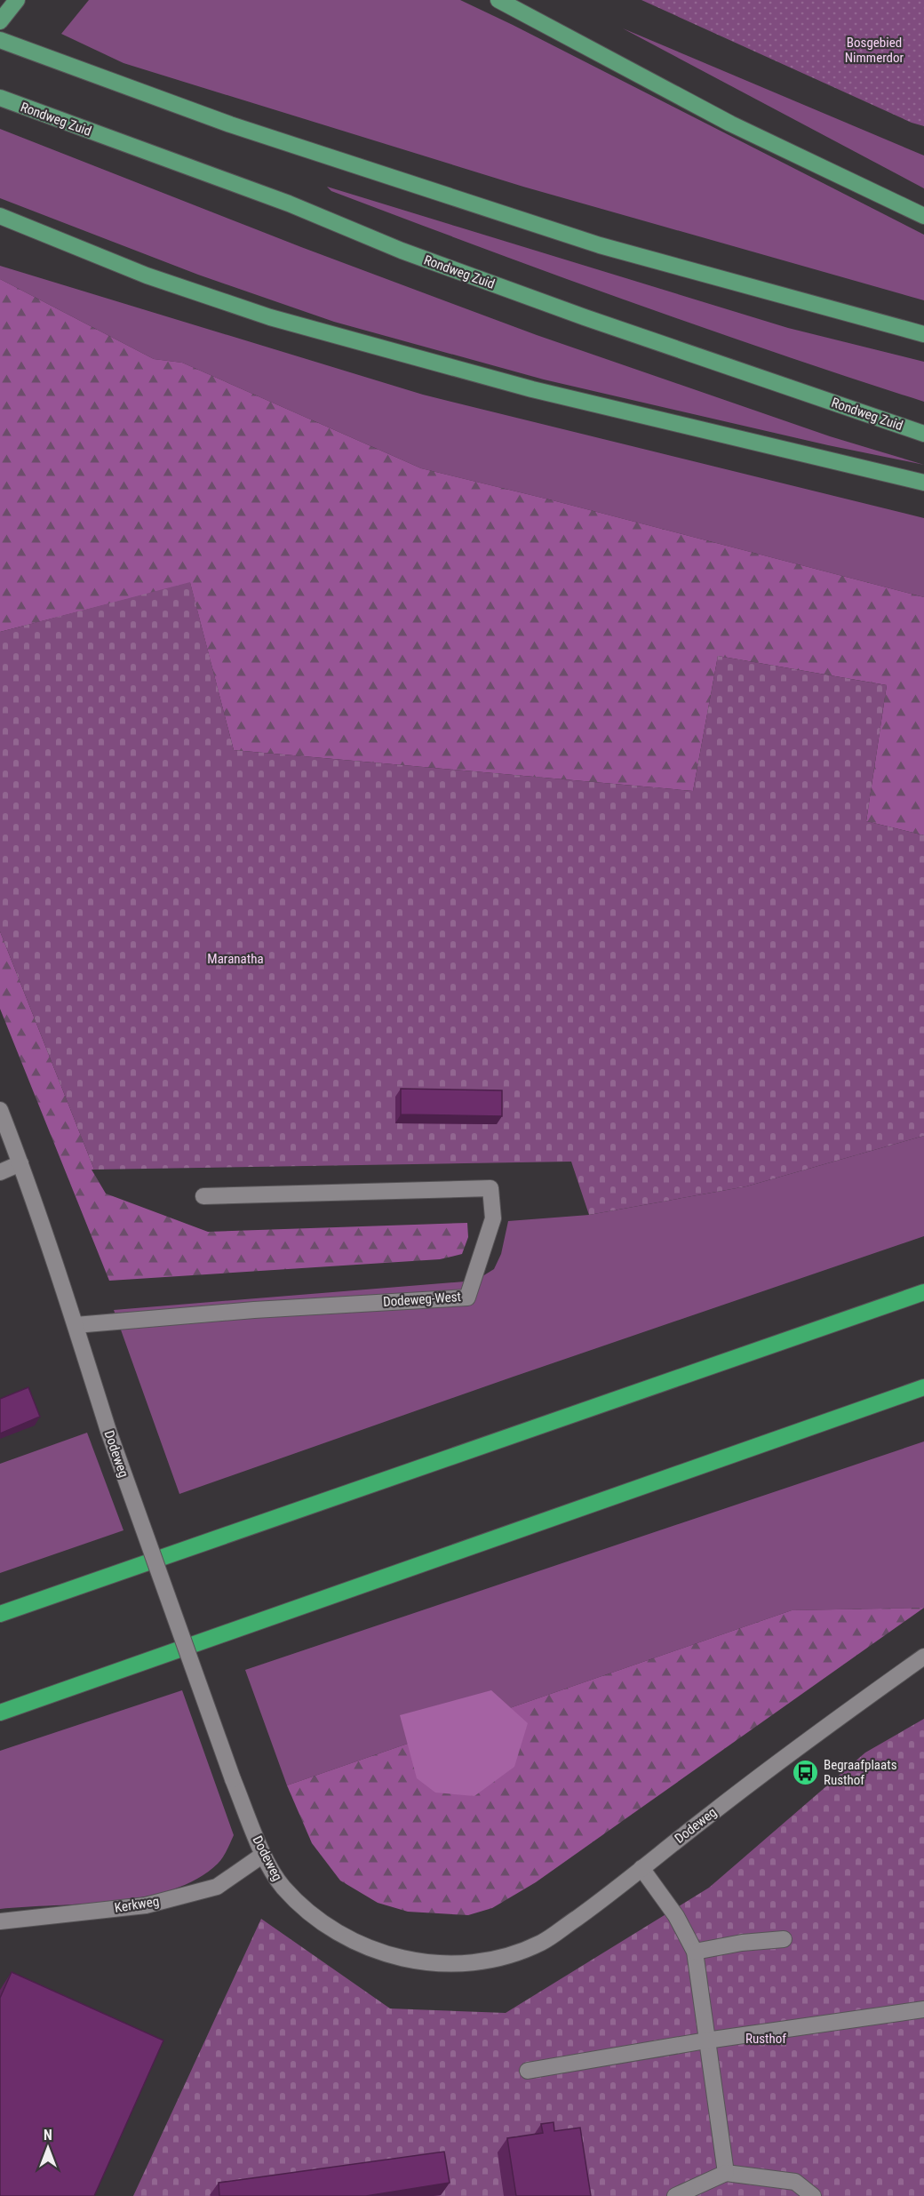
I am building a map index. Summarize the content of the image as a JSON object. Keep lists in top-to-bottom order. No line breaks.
{"streets":{"main road":["Rondweg Zuid"],"street":["Dodeweg-West","Dodeweg","Kerkweg"]},"crossings":[["Dodeweg-West","Dodeweg"],["Dodeweg","Kerkweg"]],"parks":["Bosgebied Nimmerdor","Maranatha","Rusthof"],"places":{"bus stop":["Begraafplaats Rusthof"]},"north":"top"}
